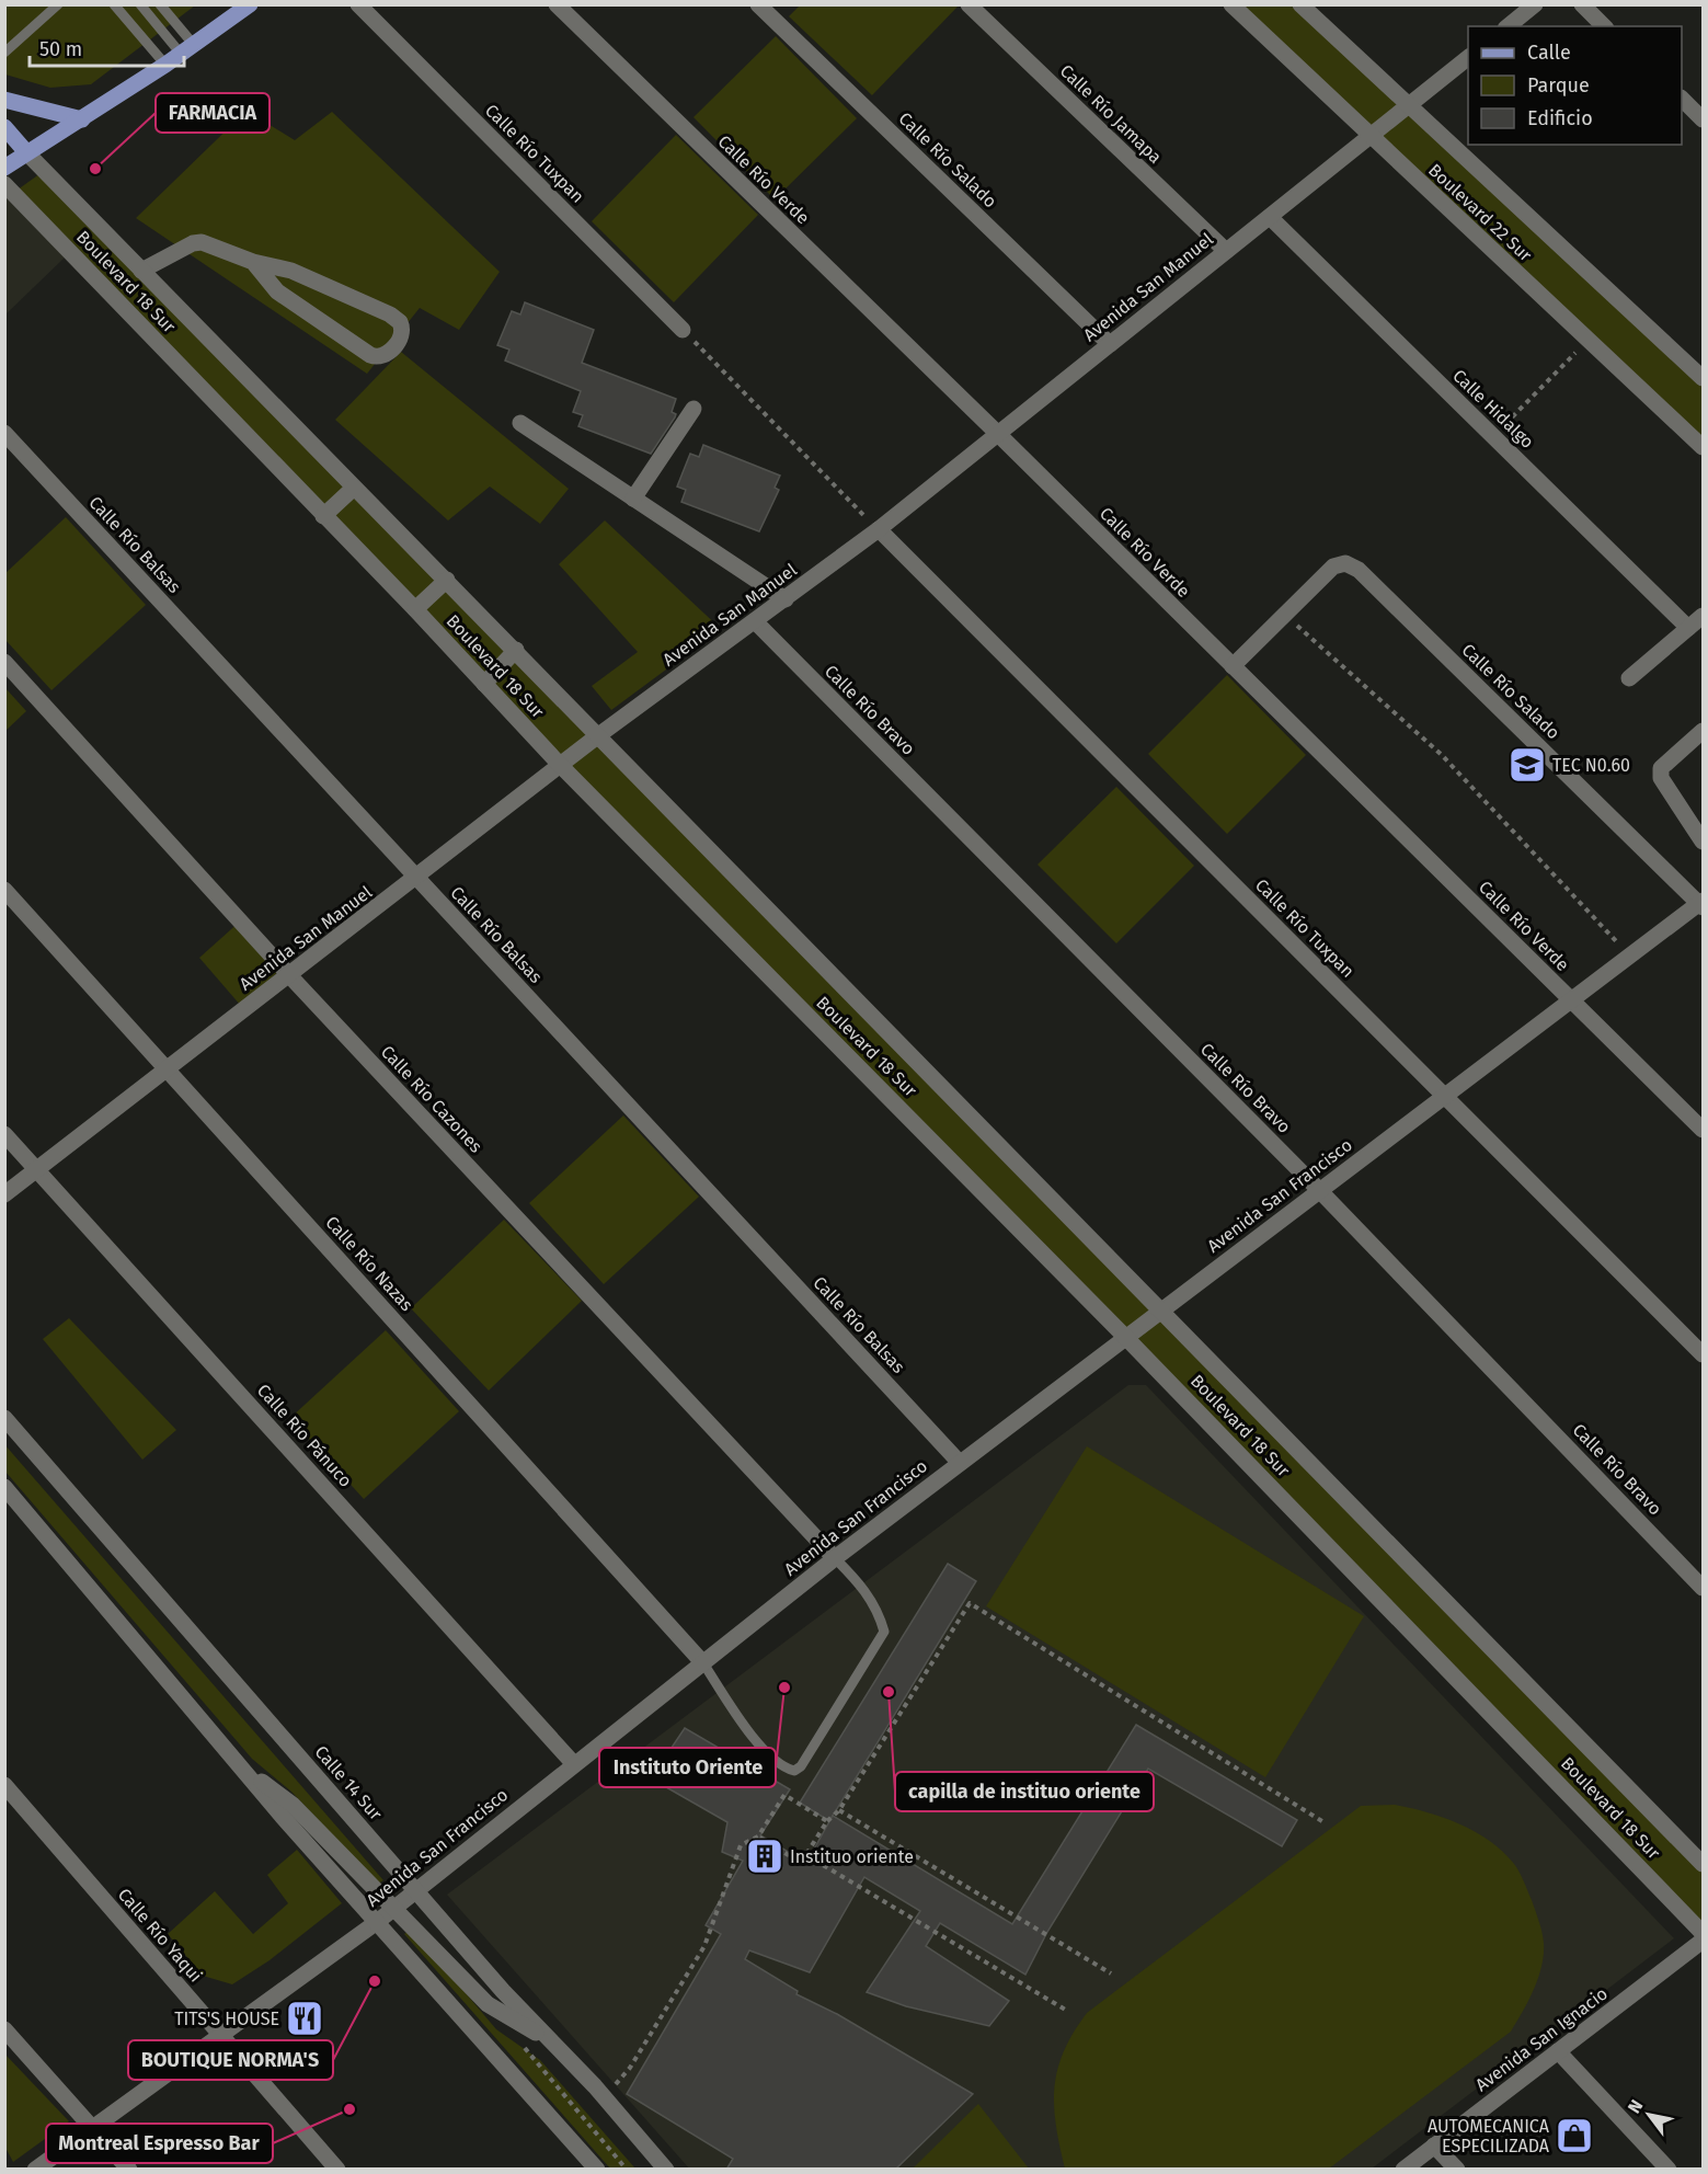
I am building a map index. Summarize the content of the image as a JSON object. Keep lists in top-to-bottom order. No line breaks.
{"streets":{"street":["Calle Río Jamapa","Calle Río Tuxpan","Calle Río Salado","Calle Río Verde","Boulevard 22 Sur","Boulevard 18 Sur","Avenida San Manuel","Calle Hidalgo","Calle Río Balsas","Calle Río Bravo","Calle Río Cazones","Avenida San Francisco","Calle Río Nazas","Calle Río Pánuco","Calle 14 Sur","Calle Río Yaqui","Avenida San Ignacio"]},"crossings":[["Calle Río Jamapa","Avenida San Manuel"],["Calle Río Tuxpan","Avenida San Manuel"],["Calle Río Tuxpan","Avenida San Francisco"],["Calle Río Salado","Avenida San Manuel"],["Calle Río Salado","Avenida San Francisco"],["Calle Río Verde","Avenida San Manuel"],["Calle Río Verde","Avenida San Francisco"],["Boulevard 22 Sur","Avenida San Manuel"],["Boulevard 18 Sur","Avenida San Manuel"],["Boulevard 18 Sur","Avenida San Francisco"],["Avenida San Manuel","Calle Hidalgo"],["Avenida San Manuel","Calle Río Balsas"],["Avenida San Manuel","Calle Río Bravo"],["Avenida San Manuel","Calle Río Cazones"],["Avenida San Manuel","Calle Río Nazas"],["Avenida San Manuel","Calle Río Pánuco"],["Calle Río Balsas","Avenida San Francisco"],["Calle Río Bravo","Avenida San Francisco"],["Calle Río Cazones","Avenida San Francisco"],["Avenida San Francisco","Calle Río Nazas"],["Avenida San Francisco","Calle Río Pánuco"],["Avenida San Francisco","Calle 14 Sur"],["Avenida San Francisco","Calle Río Yaqui"]],"places":{"other":["FARMACIA","Instituto Oriente","capilla de instituo oriente","BOUTIQUE NORMA'S","Montreal Espresso Bar"],"school or university":["TEC N0.60"],"building":["Instituo oriente"],"restaurant":["TITS'S HOUSE"],"shop":["AUTOMECANICA ESPECILIZADA"]},"legend":["Calle","Parque","Edificio"],"scale_bar":"50 m","north":"top left"}
